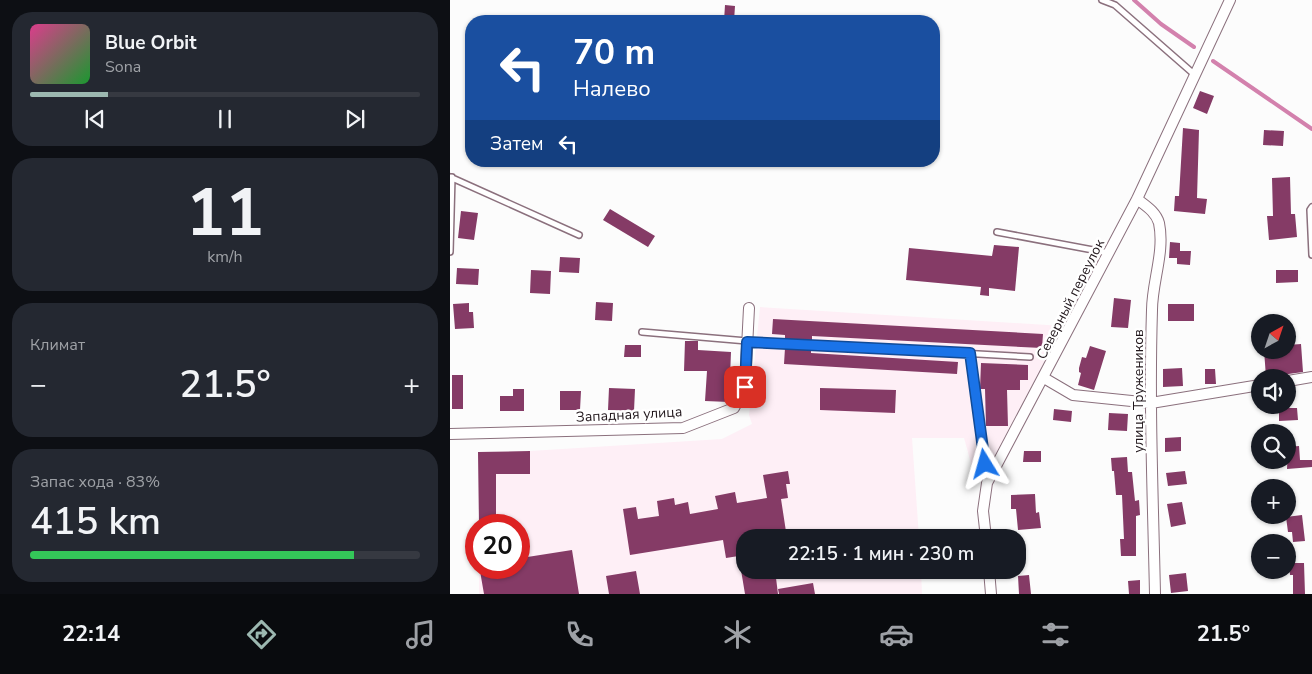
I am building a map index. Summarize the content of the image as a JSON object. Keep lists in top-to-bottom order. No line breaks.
{"streets":{"street":["Северный переулок","улица Тружеников","Западная улица"]},"crossings":[["Северный переулок","улица Тружеников"]],"north":"top right","page":{"turn":["70 m","Налево"],"song":["Blue Orbit","Sona"],"then":"Затем","tile":[["11","km/h"],"Климат",["Запас хода · 83%","415 km"]],"map_buttons":["+","−"],"heat":["−","21.5°","+"],"limit":"20","trip":"22:15 · 1 мин · 230 m","tabs":["22:14","21.5°"]}}
